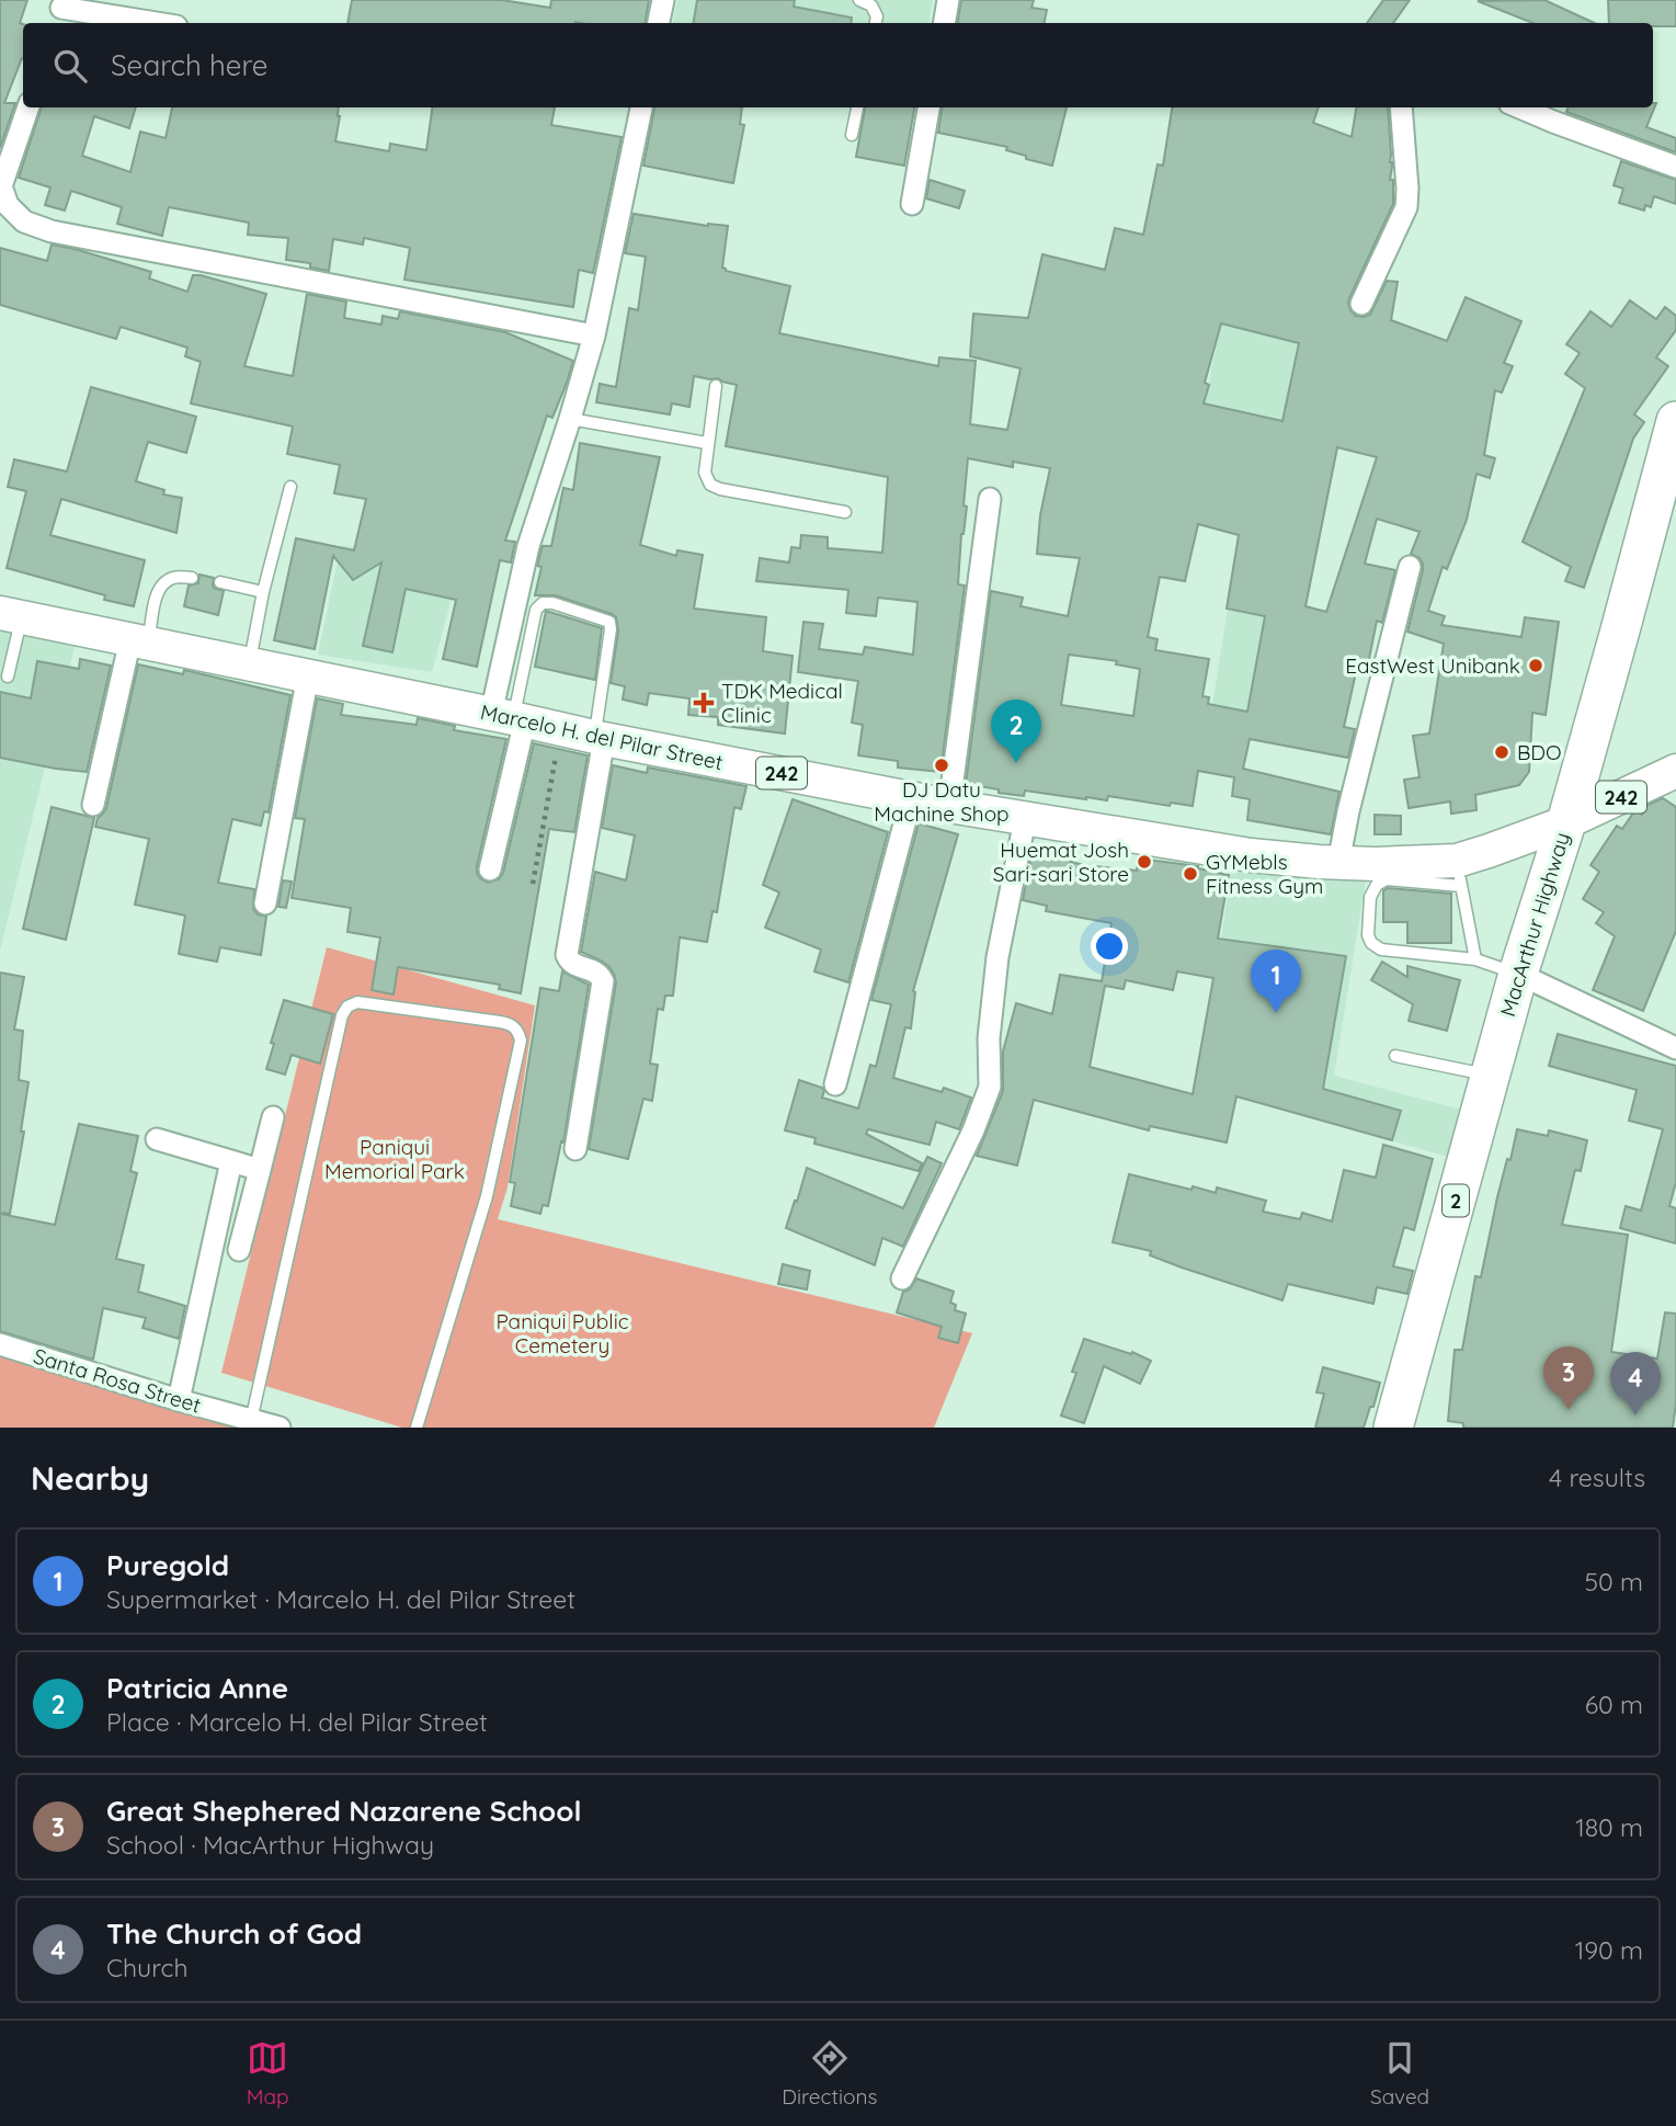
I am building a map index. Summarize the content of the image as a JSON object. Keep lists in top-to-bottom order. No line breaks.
{"streets":{"highway":["MacArthur Highway","2"],"main road":["Marcelo H. del Pilar Street","242"],"street":["Santa Rosa Street"]},"crossings":[["Marcelo H. del Pilar Street","242"],["Marcelo H. del Pilar Street","MacArthur Highway"],["242","MacArthur Highway"]],"parks":["Paniqui Memorial Park","Paniqui Public Cemetery"],"places":{"other":["EastWest Unibank","BDO","DJ Datu Machine Shop","Huemat Josh Sari-sari Store","GYMebls Fitness Gym"],"health":["TDK Medical Clinic"]},"page":{"search":"Search here","pins":["2","1","3","4"],"heading":["Nearby","4 results"],"list":[{"mark":"1","name":"Puregold","note":"Supermarket · Marcelo H. del Pilar Street","value":"50 m"},{"mark":"2","name":"Patricia Anne","note":"Place · Marcelo H. del Pilar Street","value":"60 m"},{"mark":"3","name":"Great Shephered Nazarene School","note":"School · MacArthur Highway","value":"180 m"},{"mark":"4","name":"The Church of God","note":"Church","value":"190 m"}],"nav":["Map","Directions","Saved"]}}
